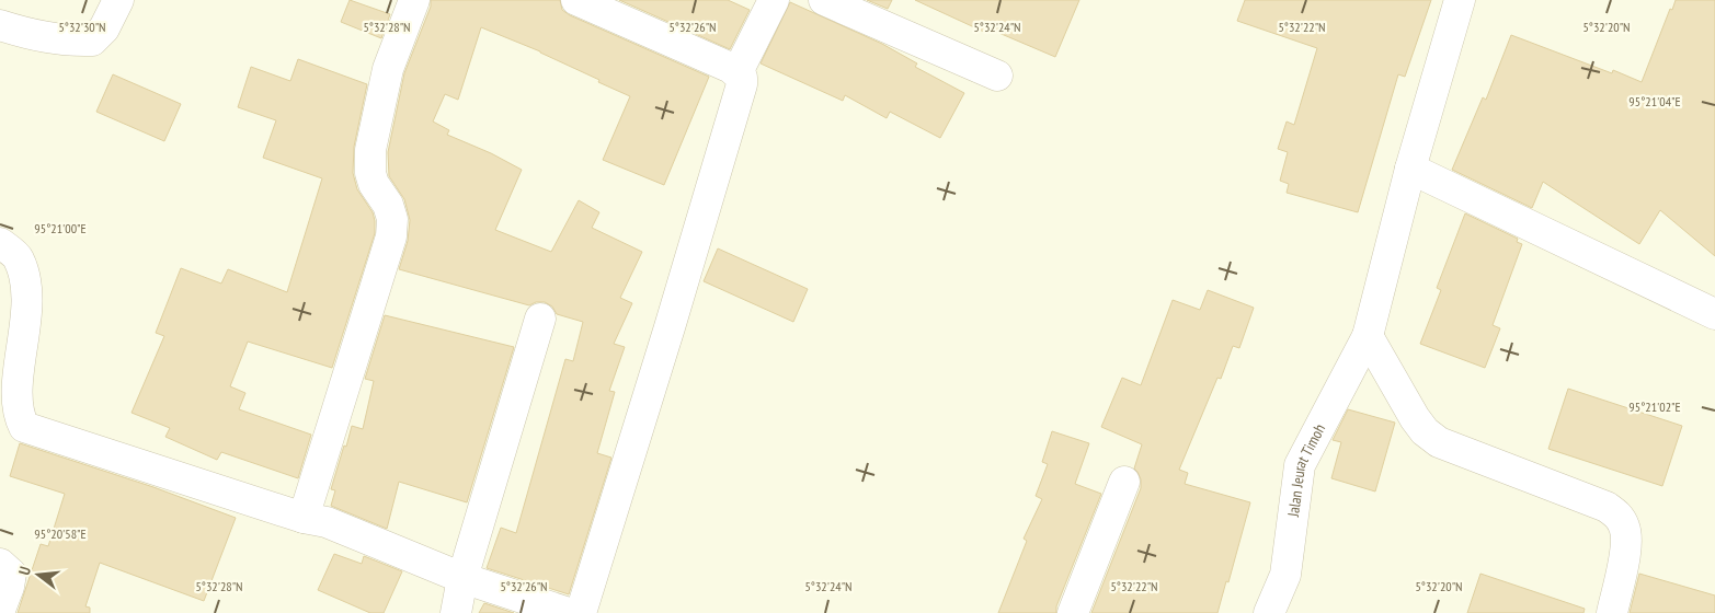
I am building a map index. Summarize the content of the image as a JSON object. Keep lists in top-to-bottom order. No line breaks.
{"streets":{"street":["Jalan Jeurat Timoh"]},"north":"left","coordinates":["5°32'30\"N","5°32'28\"N","5°32'26\"N","5°32'24\"N","5°32'22\"N","5°32'20\"N","95°21'04\"E","95°21'00\"E","95°21'02\"E","95°20'58\"E"]}
